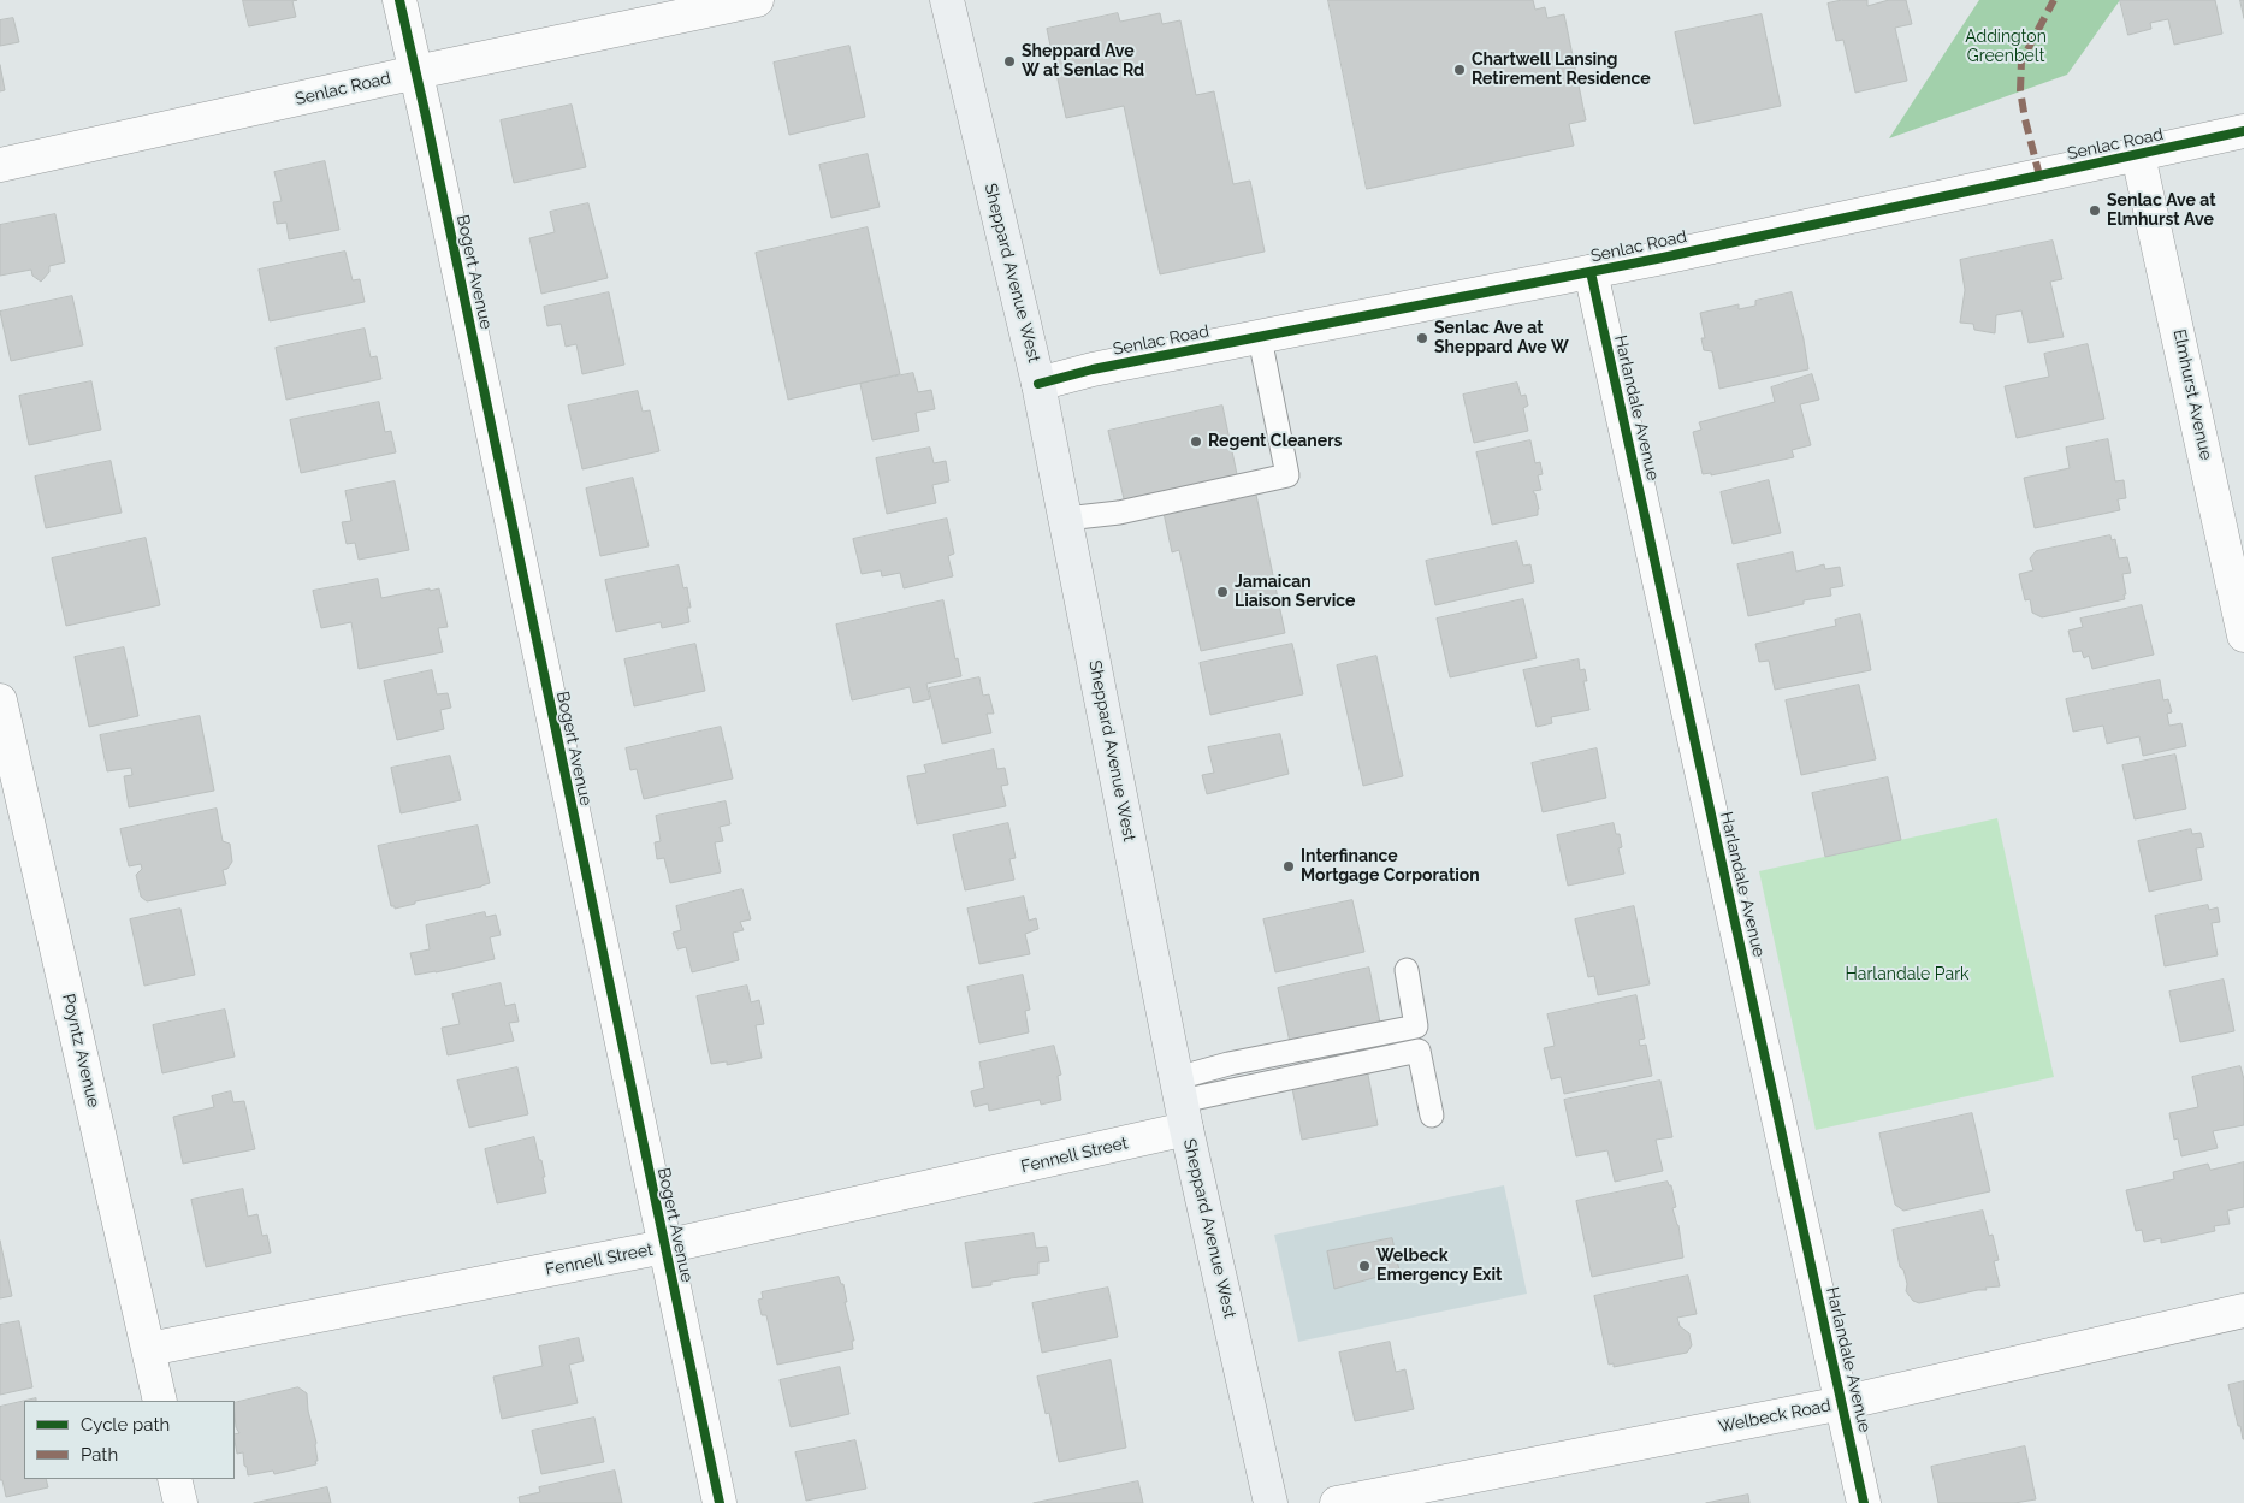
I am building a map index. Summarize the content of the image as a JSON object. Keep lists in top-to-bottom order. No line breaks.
{"streets":{"main road":["Sheppard Avenue West"],"street":["Senlac Road","Bogert Avenue","Elmhurst Avenue","Harlandale Avenue","Poyntz Avenue","Fennell Street","Welbeck Road"]},"crossings":[["Senlac Road","Bogert Avenue"],["Senlac Road","Sheppard Avenue West"],["Senlac Road","Elmhurst Avenue"],["Senlac Road","Harlandale Avenue"],["Bogert Avenue","Fennell Street"],["Sheppard Avenue West","Fennell Street"],["Harlandale Avenue","Welbeck Road"],["Poyntz Avenue","Fennell Street"]],"parks":["Addington Greenbelt","Harlandale Park"],"places":["Sheppard Ave W at Senlac Rd","Chartwell Lansing Retirement Residence","Senlac Ave at Elmhurst Ave","Senlac Ave at Sheppard Ave W","Regent Cleaners","Jamaican Liaison Service","Interfinance Mortgage Corporation","Welbeck Emergency Exit"],"legend":["Cycle path","Path"]}
